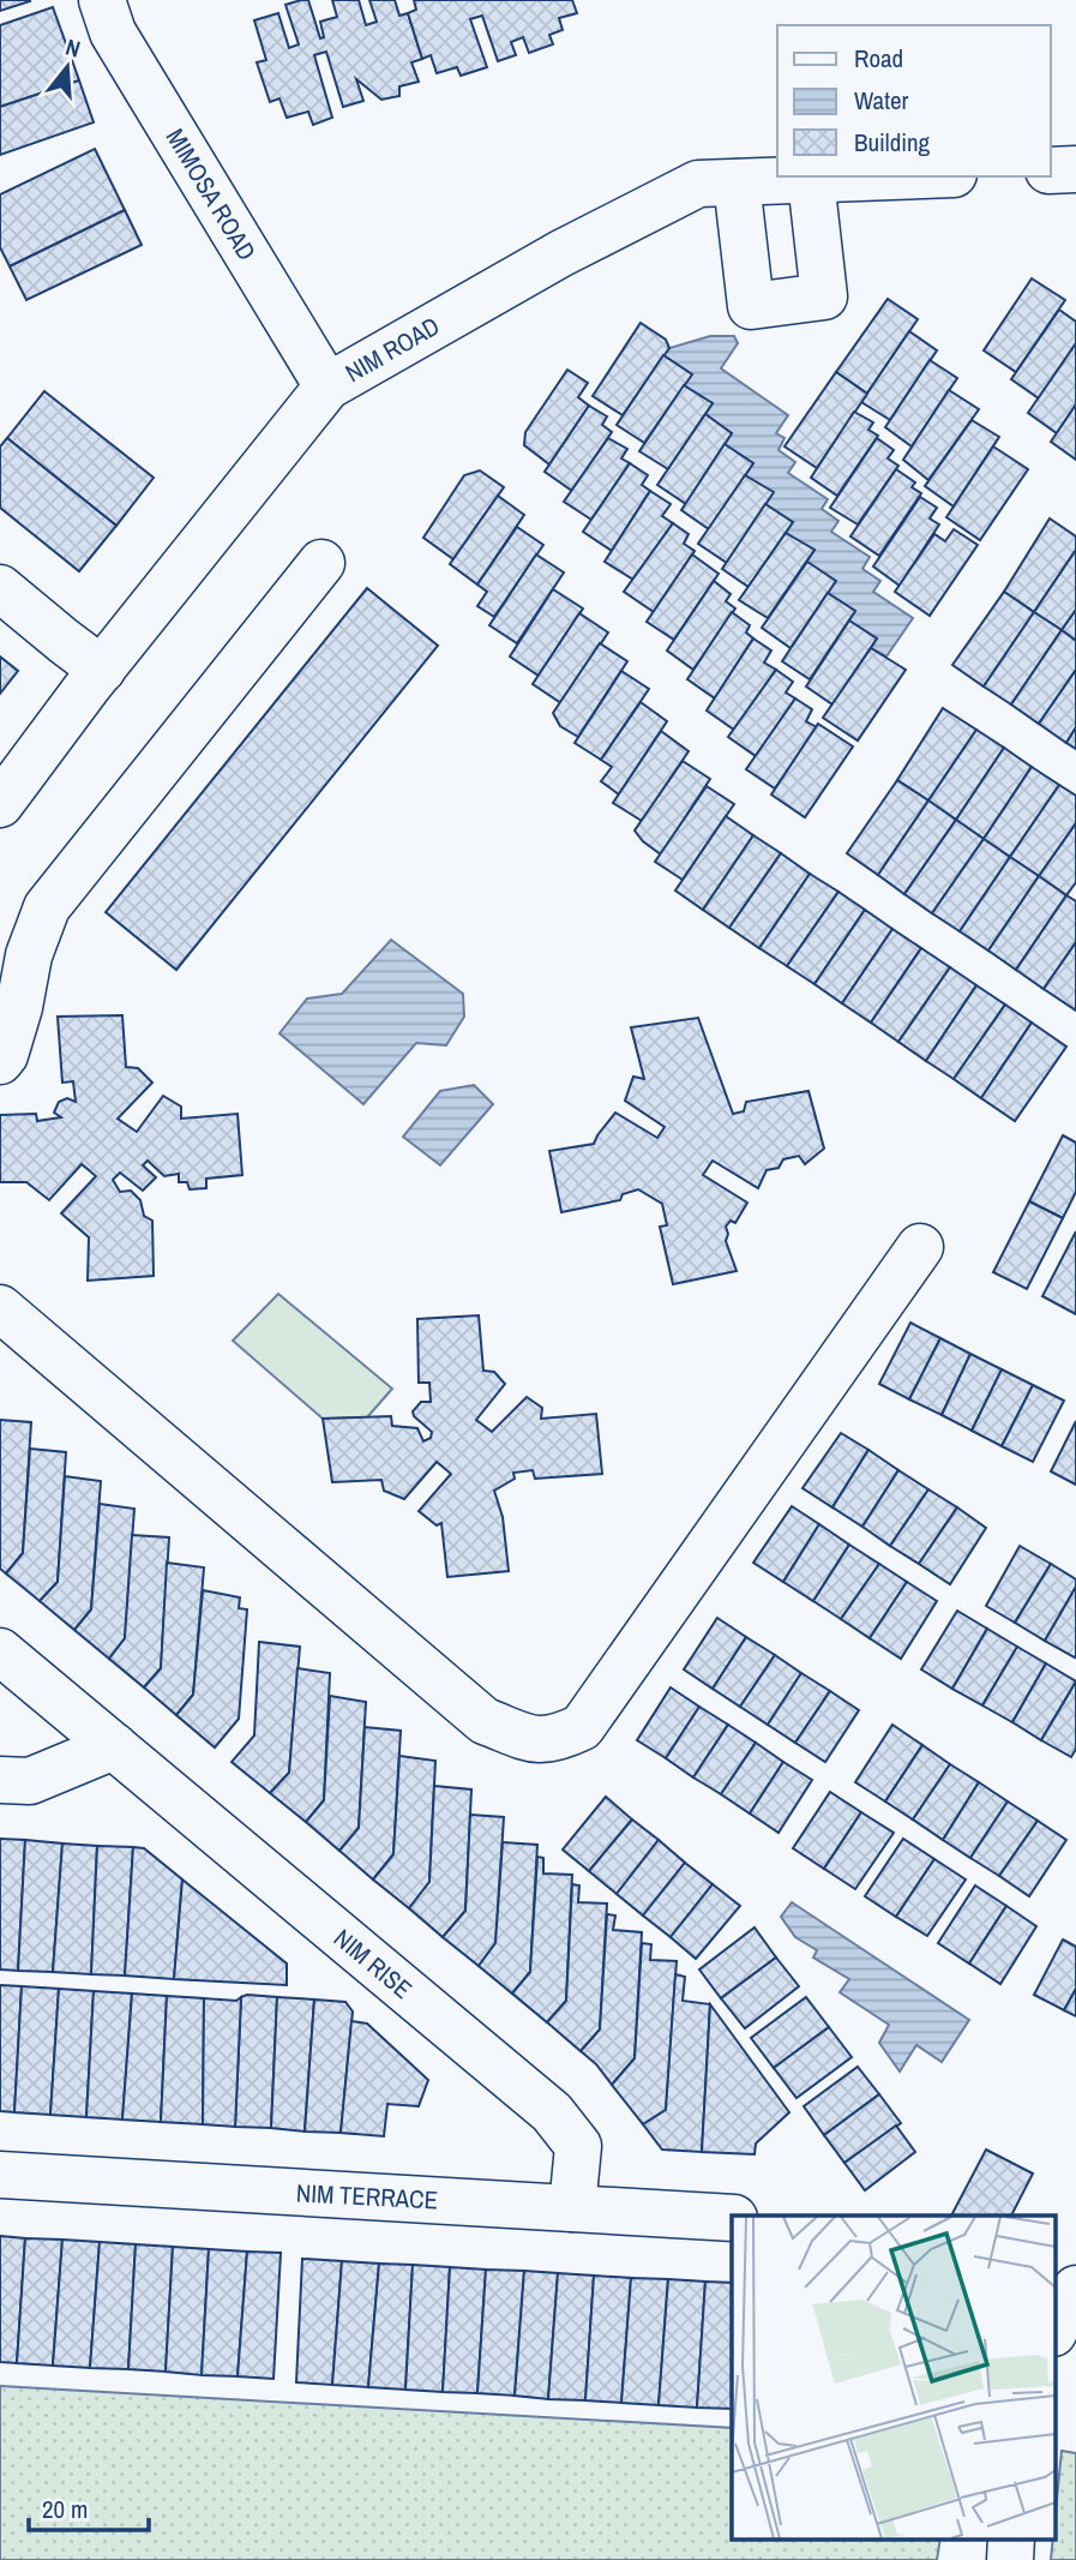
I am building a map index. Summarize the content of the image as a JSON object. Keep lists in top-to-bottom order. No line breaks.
{"streets":{"street":["MIMOSA ROAD","NIM ROAD","NIM RISE","NIM TERRACE"]},"crossings":[["MIMOSA ROAD","NIM ROAD"],["NIM RISE","NIM TERRACE"]],"legend":["Road","Water","Building"],"scale_bar":"20 m","north":"top"}
